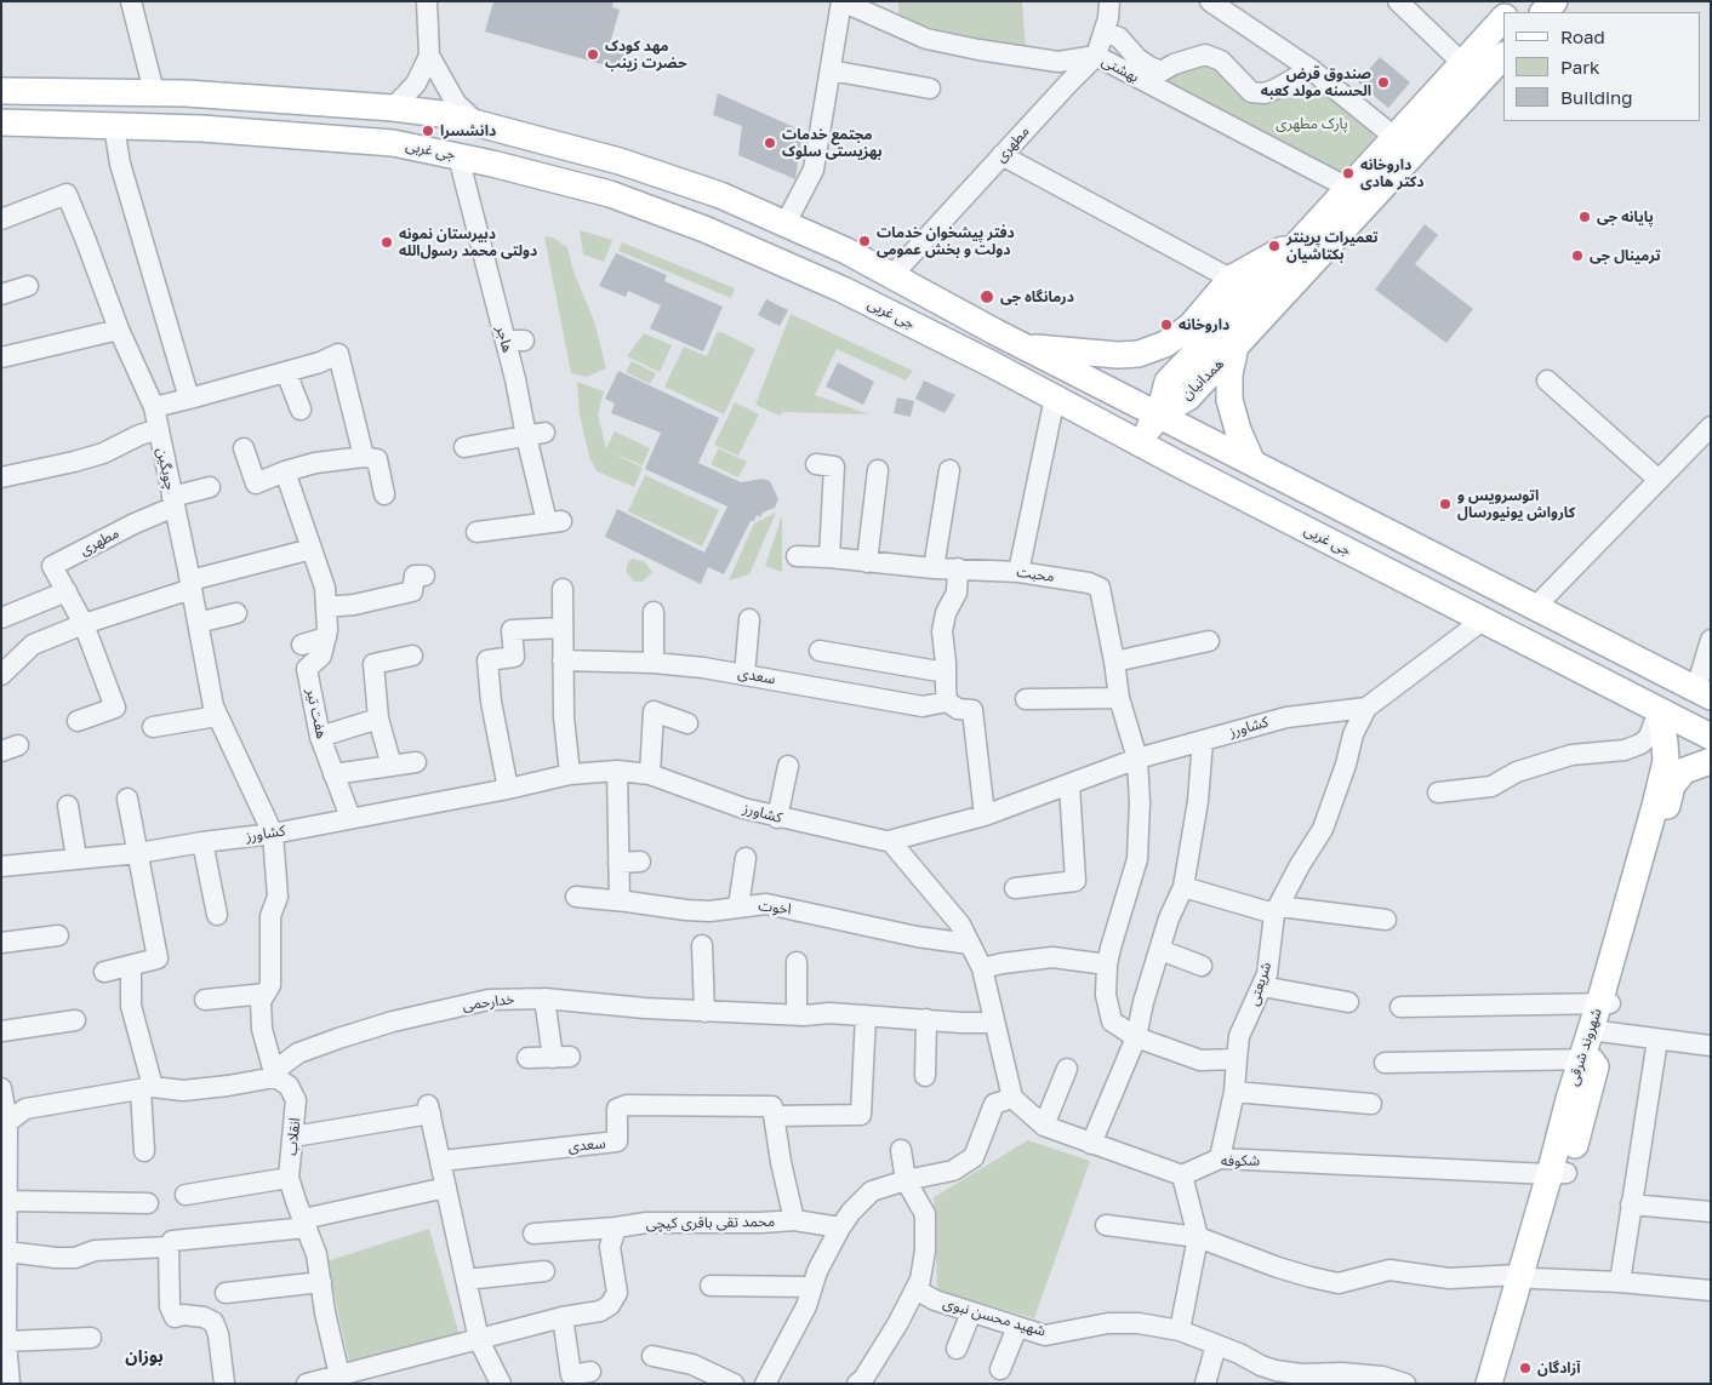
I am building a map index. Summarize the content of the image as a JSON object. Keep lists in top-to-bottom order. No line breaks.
{"streets":{"main road":["جی غربی","همدانیان","شهروند شرقی"],"street":["بهشتی","مطهری","هاجر","چوبگین","محبت","سعدی","هفت تیر","کشاورز","اخوت","شریعتی","خدارحمی","انقلاب","شکوفه","محمد تقی باقری کیچی","شهید محسن نبوی"]},"crossings":[["بهشتی","مطهری"],["بهشتی","همدانیان"],["مطهری","چوبگین"],["جی غربی","هاجر"],["جی غربی","شهروند شرقی"],["چوبگین","کشاورز"],["چوبگین","انقلاب"],["محبت","کشاورز"],["هفت تیر","کشاورز"],["کشاورز","شریعتی"],["کشاورز","انقلاب"],["شریعتی","شکوفه"],["خدارحمی","انقلاب"],["شهروند شرقی","شکوفه"]],"districts":["بوزان"],"parks":["پارک مطهری"],"places":["مهد کودک حضرت زینب","صندوق قرض الحسنه مولد کعبه","دانشسرا","مجتمع خدمات بهزیستی سلوک","داروخانه دکتر هادی","پایانه جی","دفتر پیشخوان خدمات دولت و بخش عمومی","دبیرستان نمونه دولتی محمد رسول‌الله","تعمیرات پرینتر بکتاشیان","ترمینال جی","درمانگاه جی","داروخانه","اتوسرویس و کارواش یونیورسال","آزادگان"],"legend":["Road","Park","Building"]}
